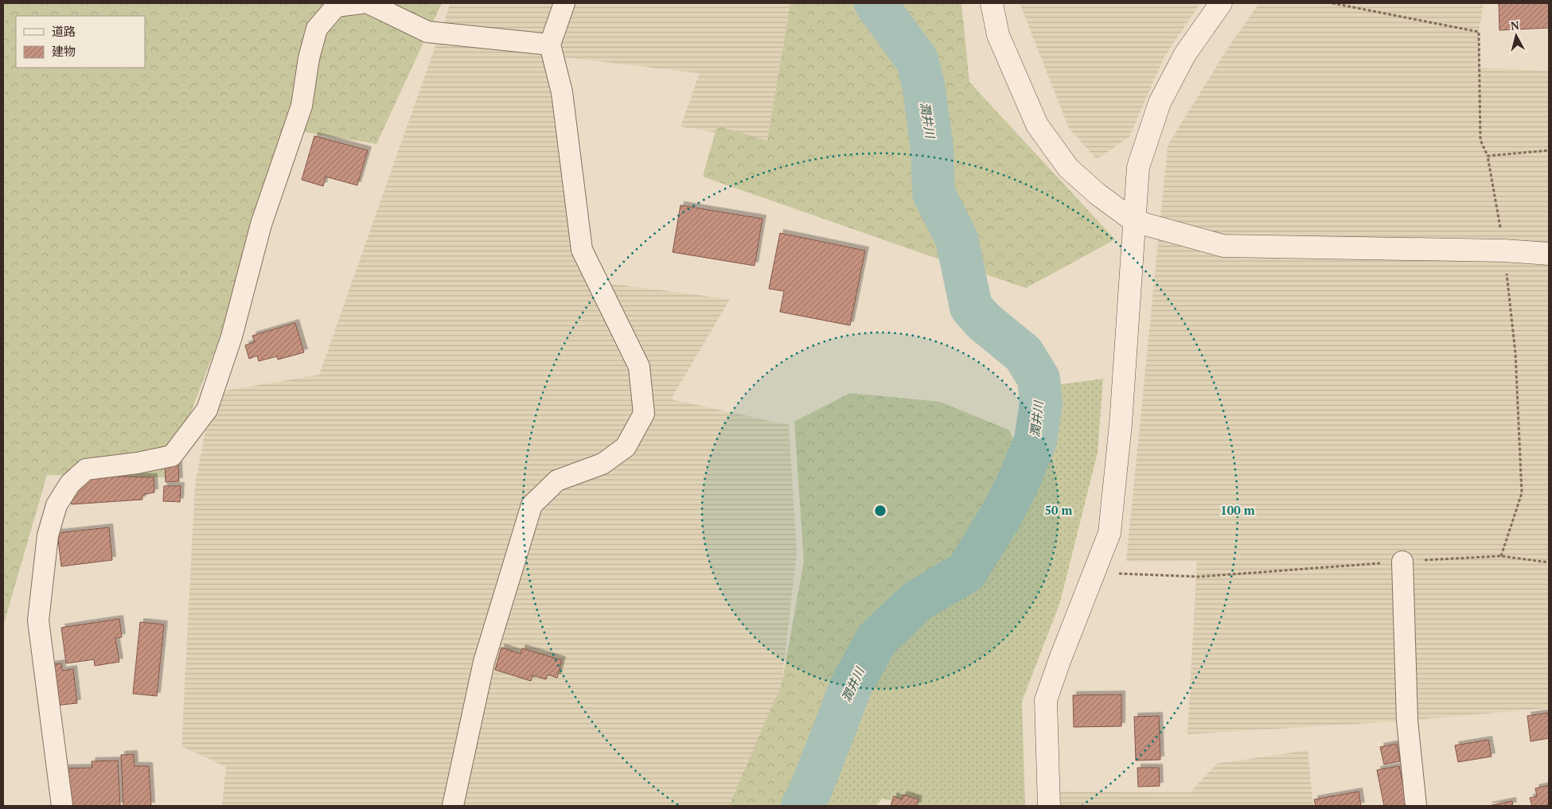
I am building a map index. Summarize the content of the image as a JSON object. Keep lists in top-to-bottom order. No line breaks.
{"water":["潤井川"],"legend":["道路","建物"],"north":"top","rings":["50 m","100 m"]}
